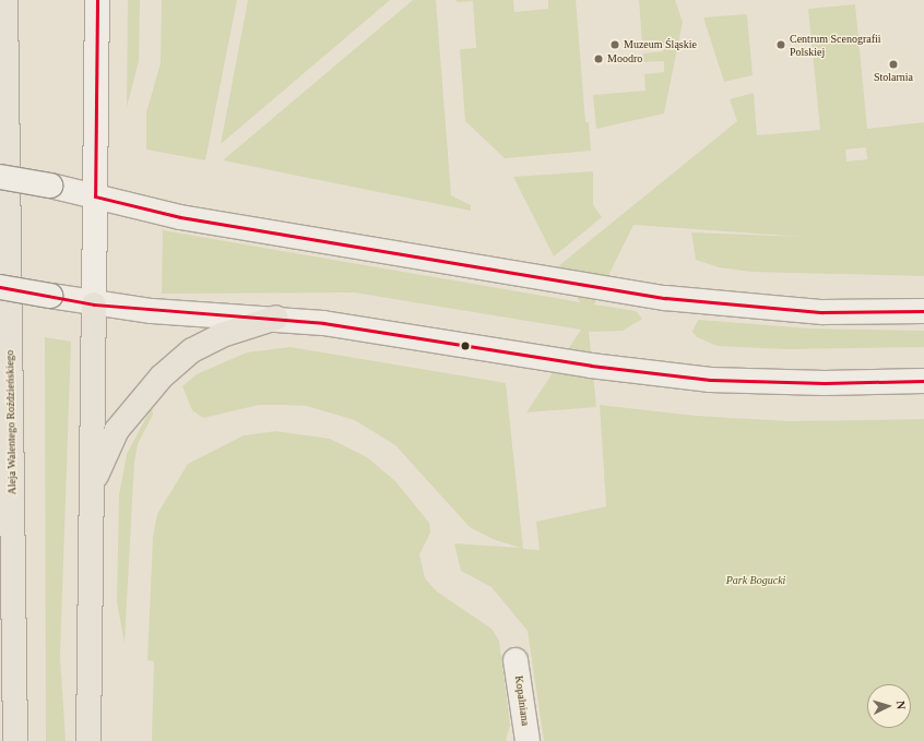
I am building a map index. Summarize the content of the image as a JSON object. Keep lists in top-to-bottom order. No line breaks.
{"streets":{"main road":["Aleja Walentego Roździeńskiego"],"street":["Kopalniana"]},"parks":["Park Bogucki"],"places":["Muzeum Śląskie","Centrum Scenografii Polskiej","Moodro","Stolarnia"],"north":"right"}
